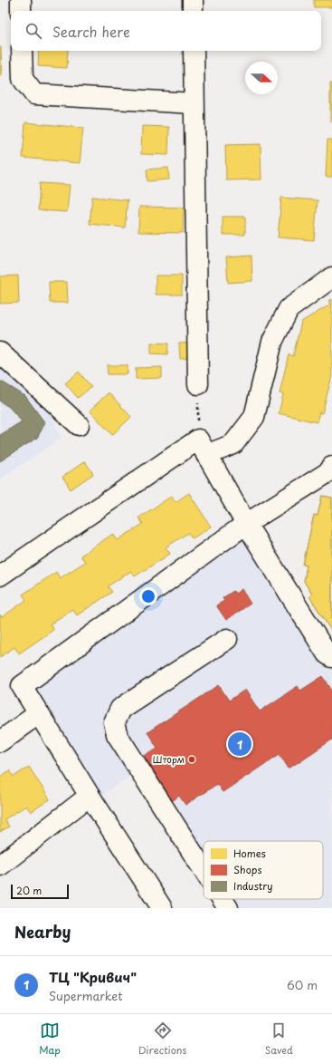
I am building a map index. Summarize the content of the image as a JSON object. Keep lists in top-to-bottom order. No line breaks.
{"places":["Шторм"],"legend":["Homes","Shops","Industry"],"scale_bar":"20 m","north":"right","page":{"search":"Search here","pins":"1","scale":"20 m","heading":"Nearby","list":[{"mark":"1","name":"ТЦ \"Кривич\"","note":"Supermarket","value":"60 m"}],"nav":["Map","Directions","Saved"]}}
